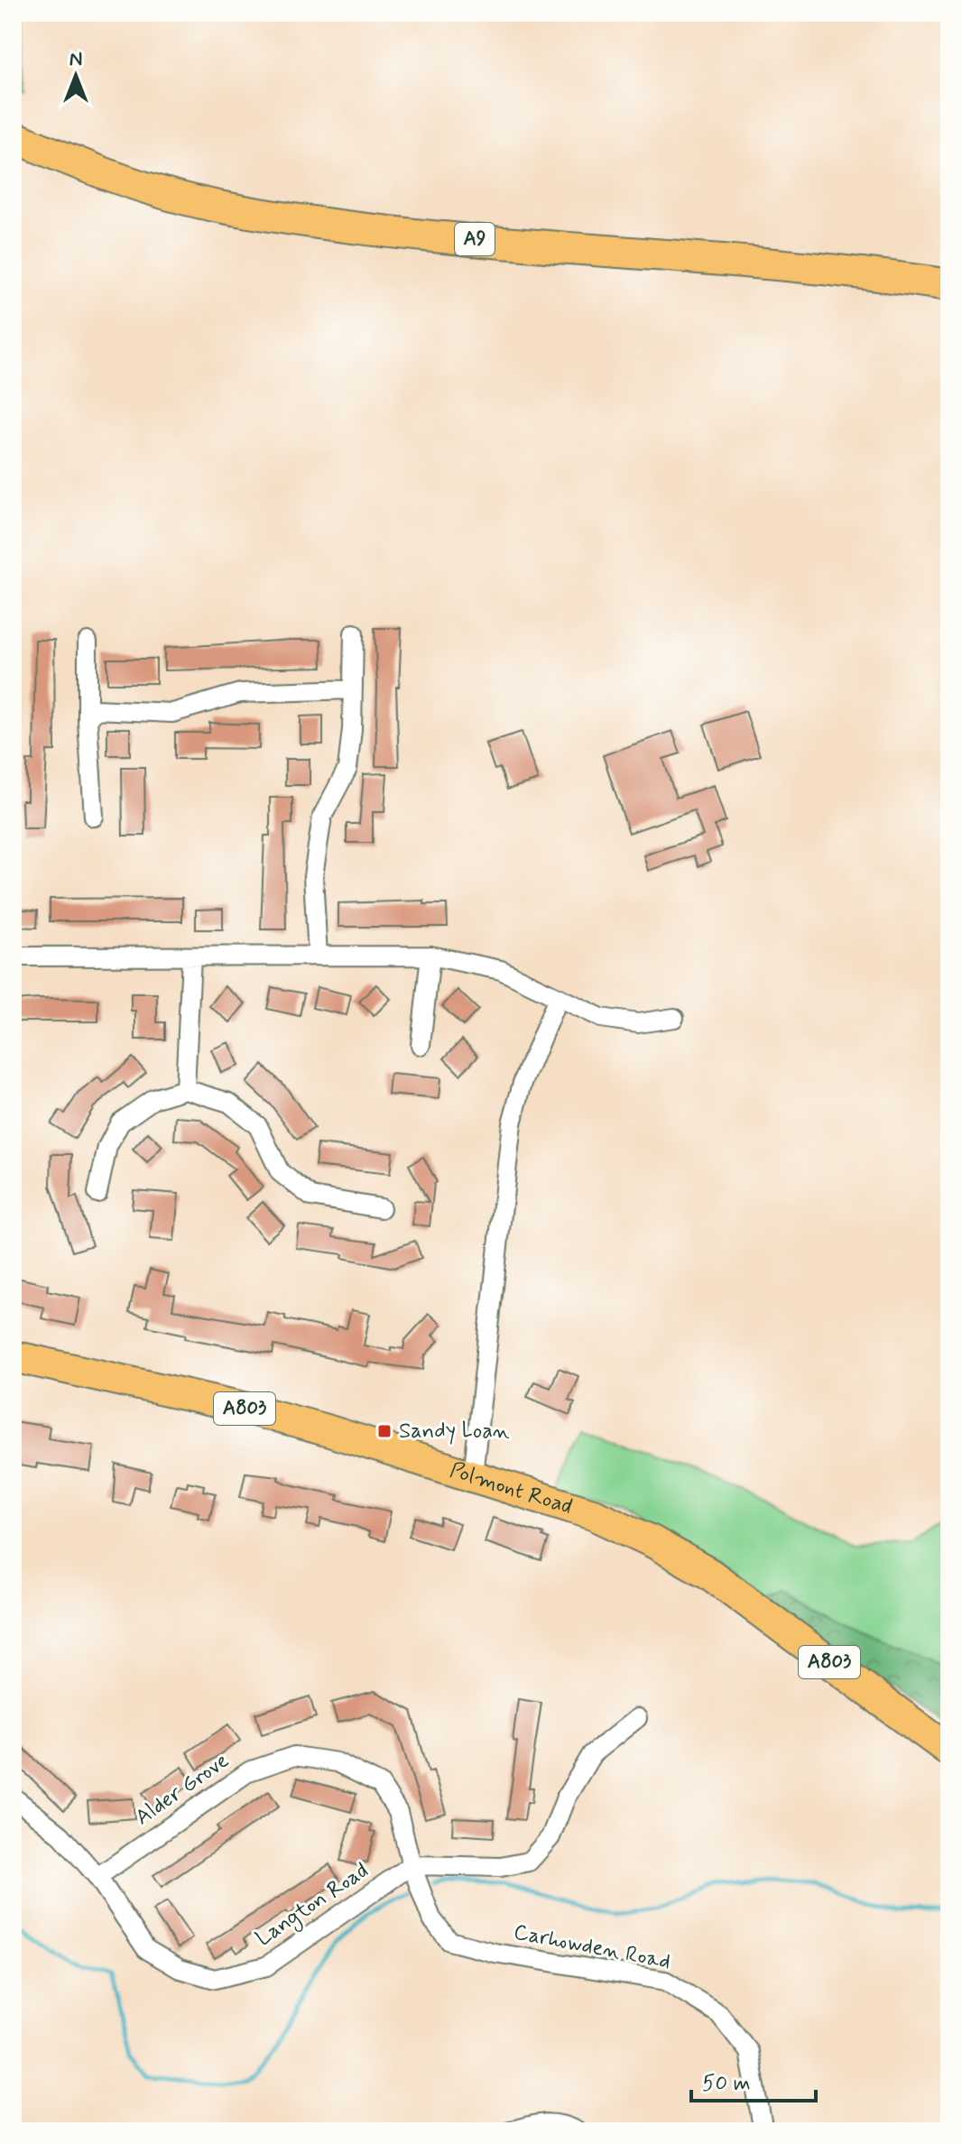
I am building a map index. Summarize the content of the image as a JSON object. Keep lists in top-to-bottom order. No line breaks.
{"streets":{"main road":["A9","A803","Polmont Road"],"street":["Alder Grove","Langton Road","Carhowden Road"]},"crossings":[["Alder Grove","Langton Road"],["Alder Grove","Carhowden Road"],["Langton Road","Carhowden Road"]],"places":{"transit":["Sandy Loan"]},"scale_bar":"50 m","north":"top"}
